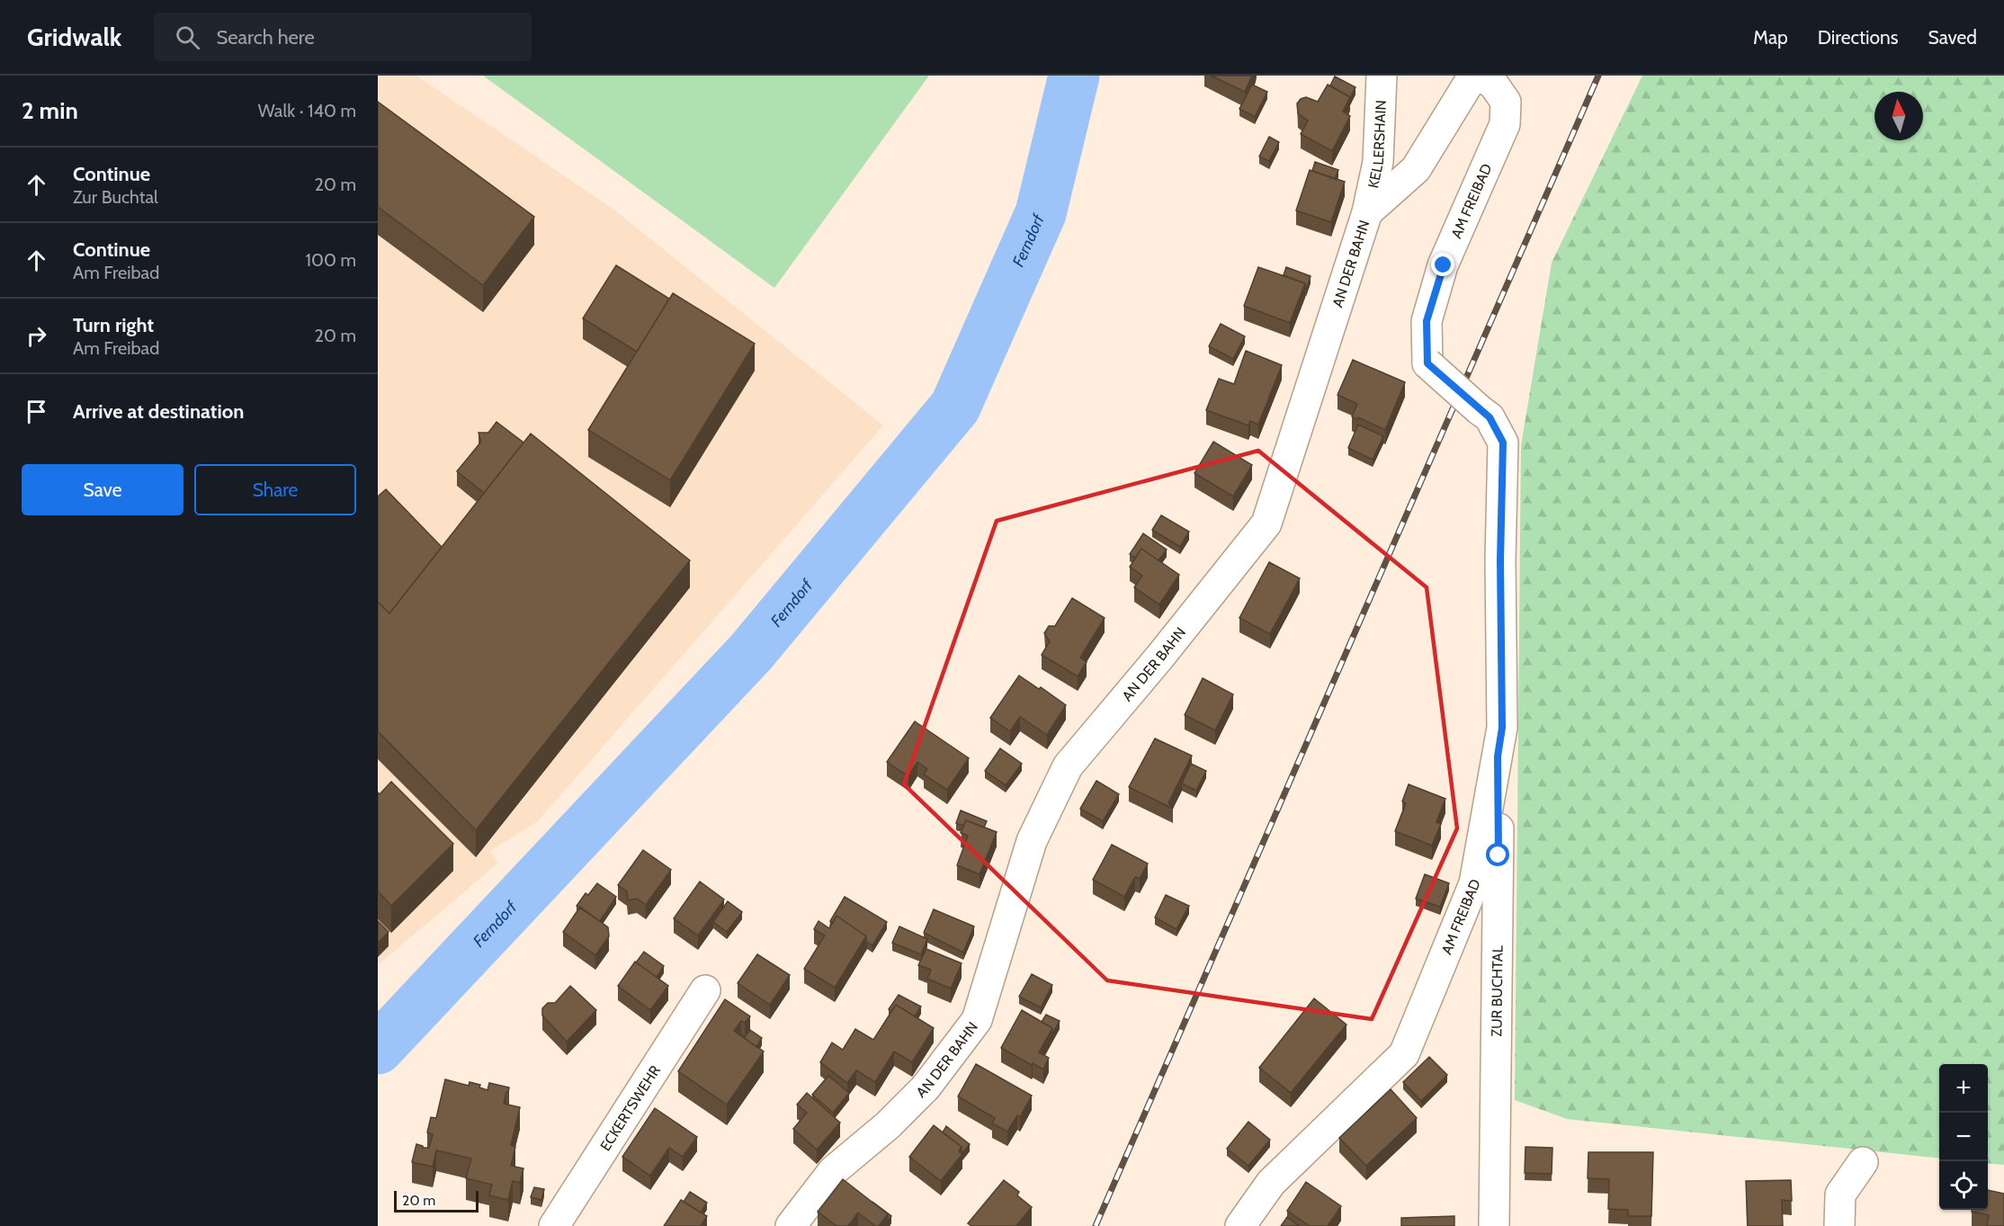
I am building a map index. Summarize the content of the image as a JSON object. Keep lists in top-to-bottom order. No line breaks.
{"streets":{"street":["KELLERSHAIN","AM FREIBAD","AN DER BAHN","ZUR BUCHTAL","ECKERTSWEHR"]},"crossings":[["KELLERSHAIN","AN DER BAHN"],["AM FREIBAD","ZUR BUCHTAL"]],"water":["Ferndorf"],"scale_bar":"20 m","north":"top","page":{"header":"Gridwalk","search":"Search here","nav":["Map","Directions","Saved"],"heading":["2 min","Walk · 140 m"],"list":[["Continue","Zur Buchtal","20 m"],["Continue","Am Freibad","100 m"],["Turn right","Am Freibad","20 m"],"Arrive at destination"],"buttons":["Save","Share"],"map_buttons":["+","−"],"scale":"20 m"}}
